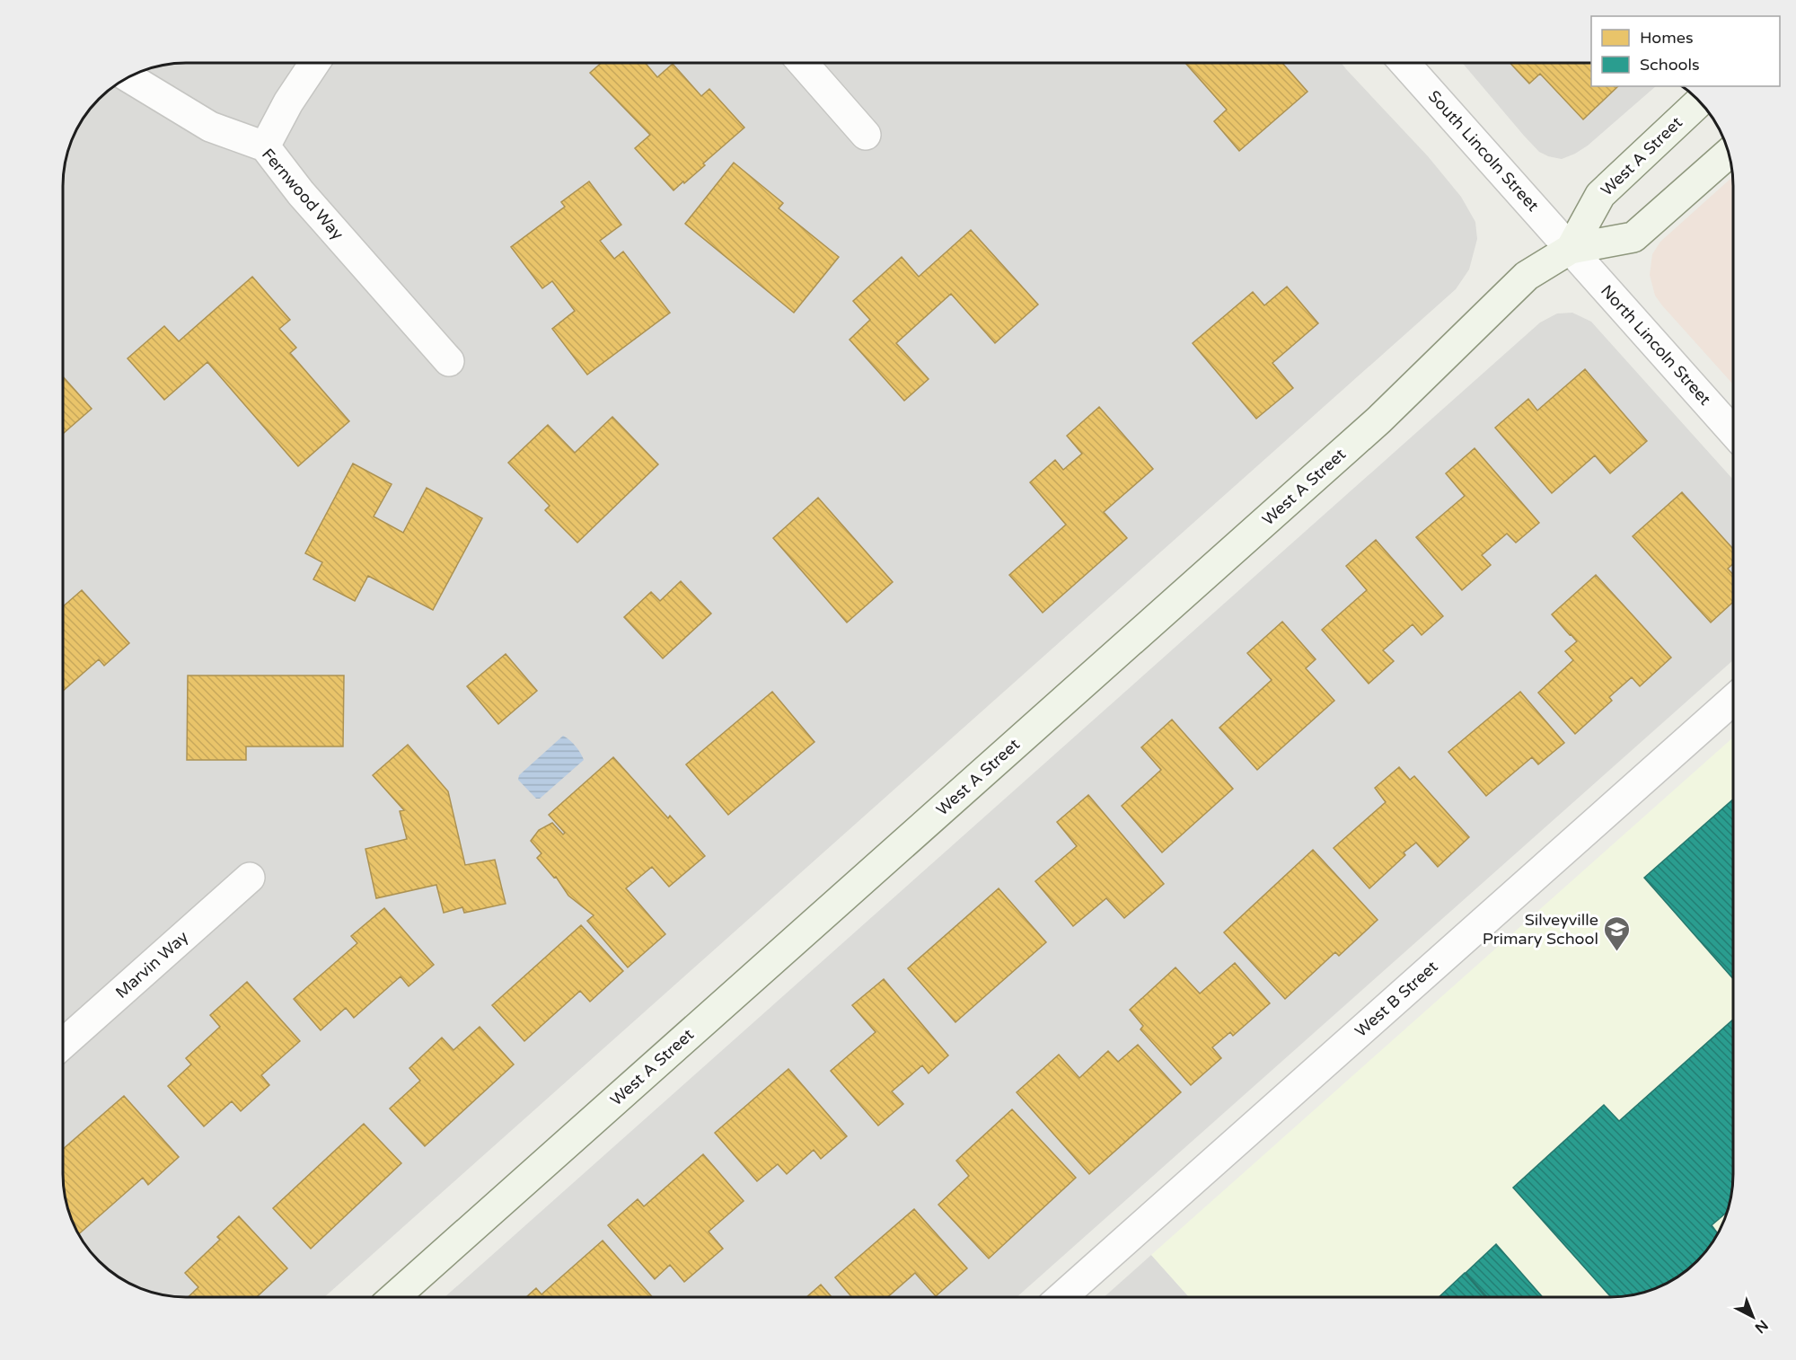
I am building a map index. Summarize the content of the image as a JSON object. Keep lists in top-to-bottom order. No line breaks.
{"streets":{"main road":["West A Street"],"street":["South Lincoln Street","Fernwood Way","North Lincoln Street","Marvin Way","West B Street"]},"crossings":[["South Lincoln Street","West A Street"],["South Lincoln Street","North Lincoln Street"],["West A Street","North Lincoln Street"]],"places":{"school or university":["Silveyville Primary School"]},"legend":["Homes","Schools"],"north":"bottom right"}
